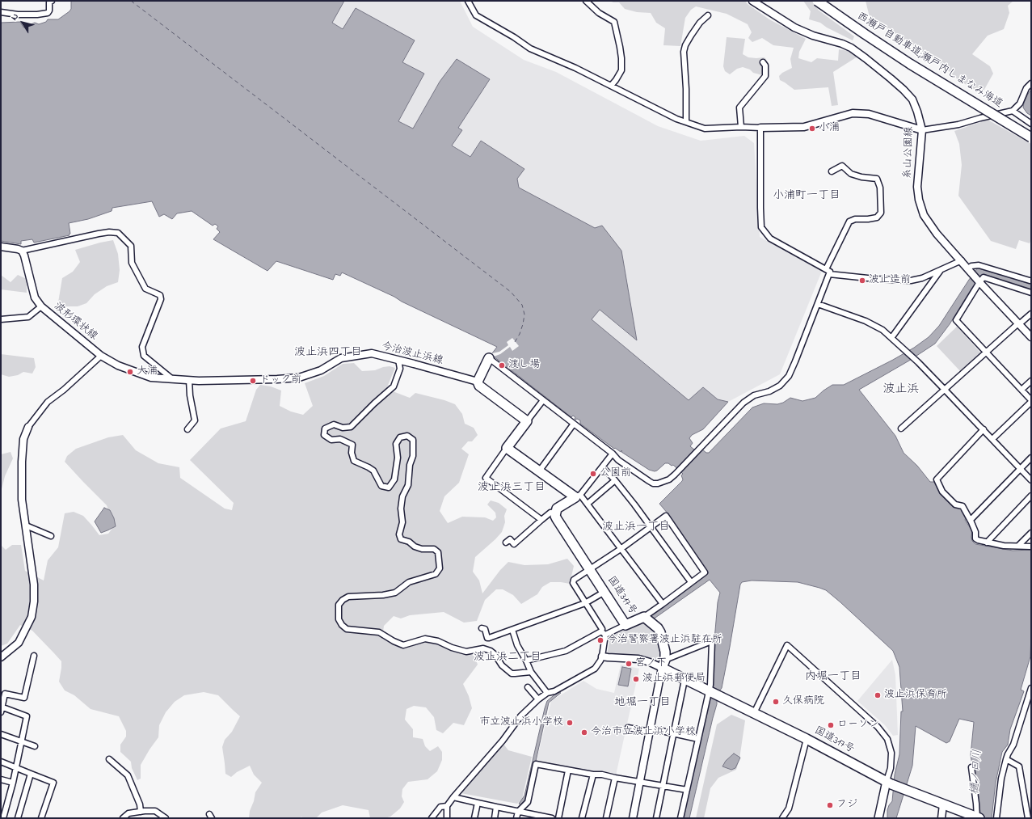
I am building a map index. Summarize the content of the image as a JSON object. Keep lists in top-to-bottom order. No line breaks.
{"streets":{"highway":["西瀬戸自動車道;瀬戸内しまなみ海道","国道317号"],"main road":["糸山公園線","波形環状線","今治波止浜線"]},"crossings":[["波形環状線","今治波止浜線"]],"districts":["小浦町一丁目","波止浜四丁目","波止浜","波止浜三丁目","波止浜一丁目","波止浜二丁目","内堀一丁目","地堀一丁目"],"water":["樋ノ口川"],"places":["小浦","波止造前","渡し場","大浦","ドック前","公園前","今治警察署波止浜駐在所","宮ノ下","波止浜郵便局","波止浜保育所","久保病院","市立波止浜小学校","ローソン","今治市立波止浜小学校","フジ"],"north":"top left"}
